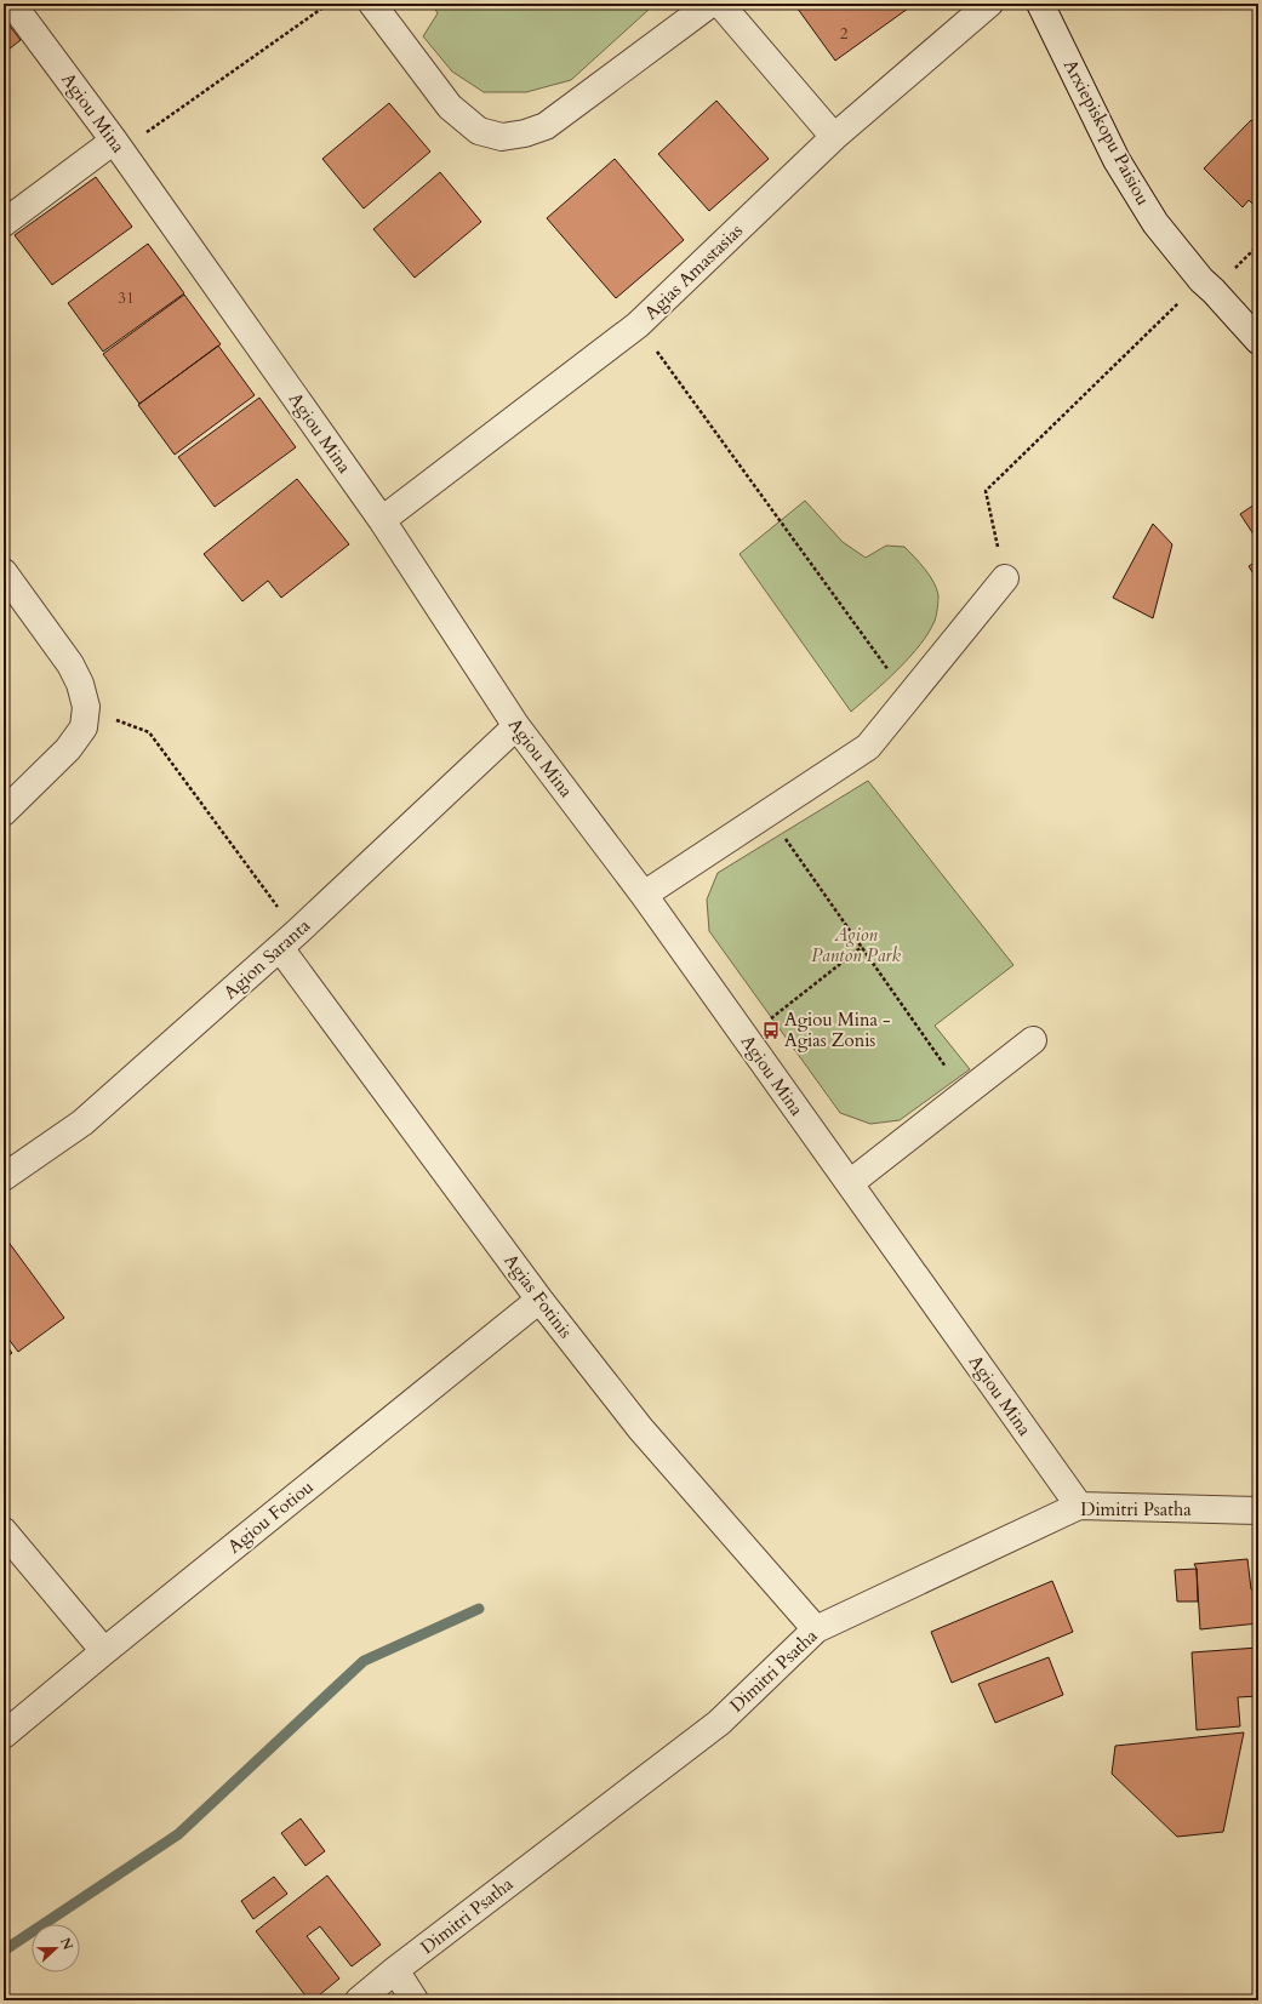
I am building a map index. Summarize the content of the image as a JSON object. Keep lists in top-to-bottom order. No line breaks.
{"streets":{"street":["Agiou Mina","Arxiepiskopu Paisiou","Agias Amastasias","Agion Saranta","Agias Fotinis","Dimitri Psatha","Agiou Fotiou"]},"crossings":[["Agiou Mina","Agias Amastasias"],["Agiou Mina","Agion Saranta"],["Agiou Mina","Dimitri Psatha"],["Agion Saranta","Agias Fotinis"],["Agias Fotinis","Dimitri Psatha"],["Agias Fotinis","Agiou Fotiou"]],"parks":["Agion Panton Park"],"places":{"bus stop":["Agiou Mina - Agias Zonis"]},"house_numbers":["2","31"],"north":"right"}
